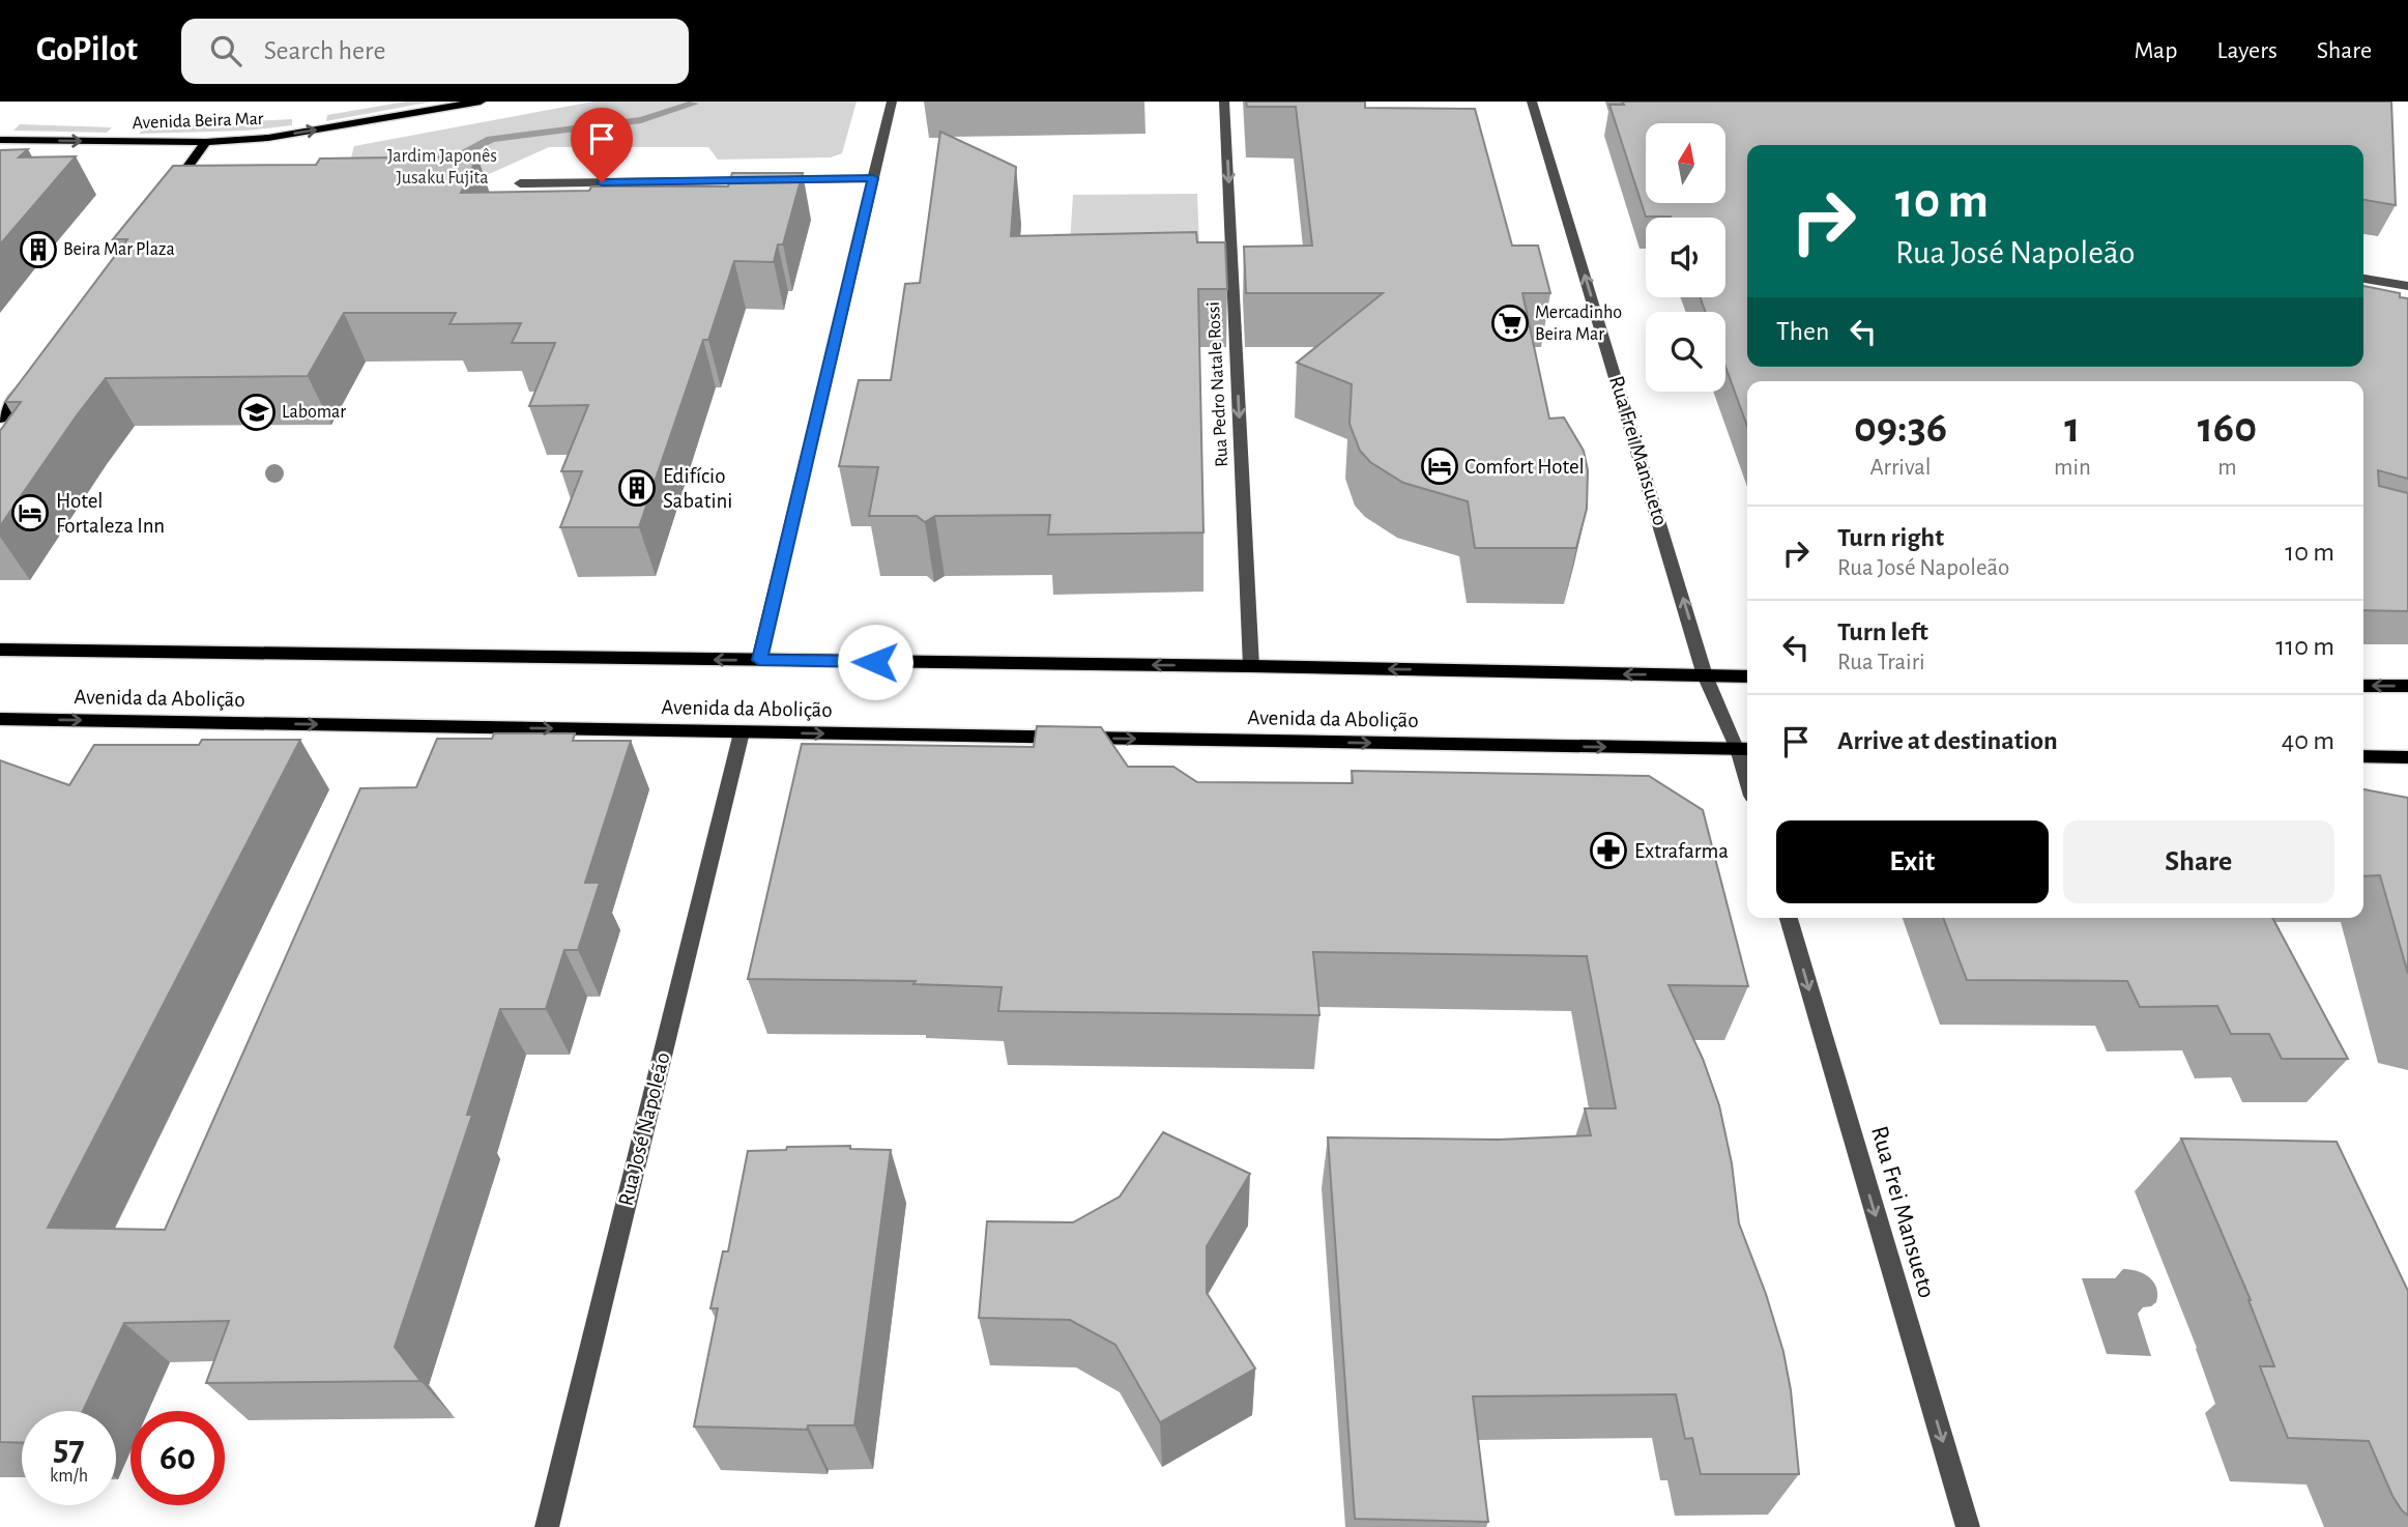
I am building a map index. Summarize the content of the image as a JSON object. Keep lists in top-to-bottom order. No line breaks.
{"streets":{"main road":["Avenida Beira Mar","Avenida da Abolição"],"street":["Rua Pedro Natale Rossi","Rua Frei Mansueto","Rua José Napoleão"]},"crossings":[["Rua Frei Mansueto","Avenida da Abolição"],["Avenida da Abolição","Rua José Napoleão"]],"one_way":["Avenida Beira Mar","Rua Pedro Natale Rossi"],"parks":["Jardim Japonês Jusaku Fujita"],"places":{"building":["Beira Mar Plaza","Edifício Sabatini"],"supermarket":["Mercadinho Beira Mar"],"school or university":["Labomar"],"hotel":["Comfort Hotel","Hotel Fortaleza Inn"],"pharmacy":["Extrafarma"]},"north":"top","page":{"header":"GoPilot","search":"Search here","nav":["Map","Layers","Share"],"turn":["10 m","Rua José Napoleão"],"then":"Then","eta":["09:36","Arrival","1","min","160","m"],"list":[{"name":"Turn right","note":"Rua José Napoleão","value":"10 m"},{"name":"Turn left","note":"Rua Trairi","value":"110 m"},{"name":"Arrive at destination","value":"40 m"}],"buttons":["Exit","Share"],"speed":"57 km/h","limit":"60"}}
